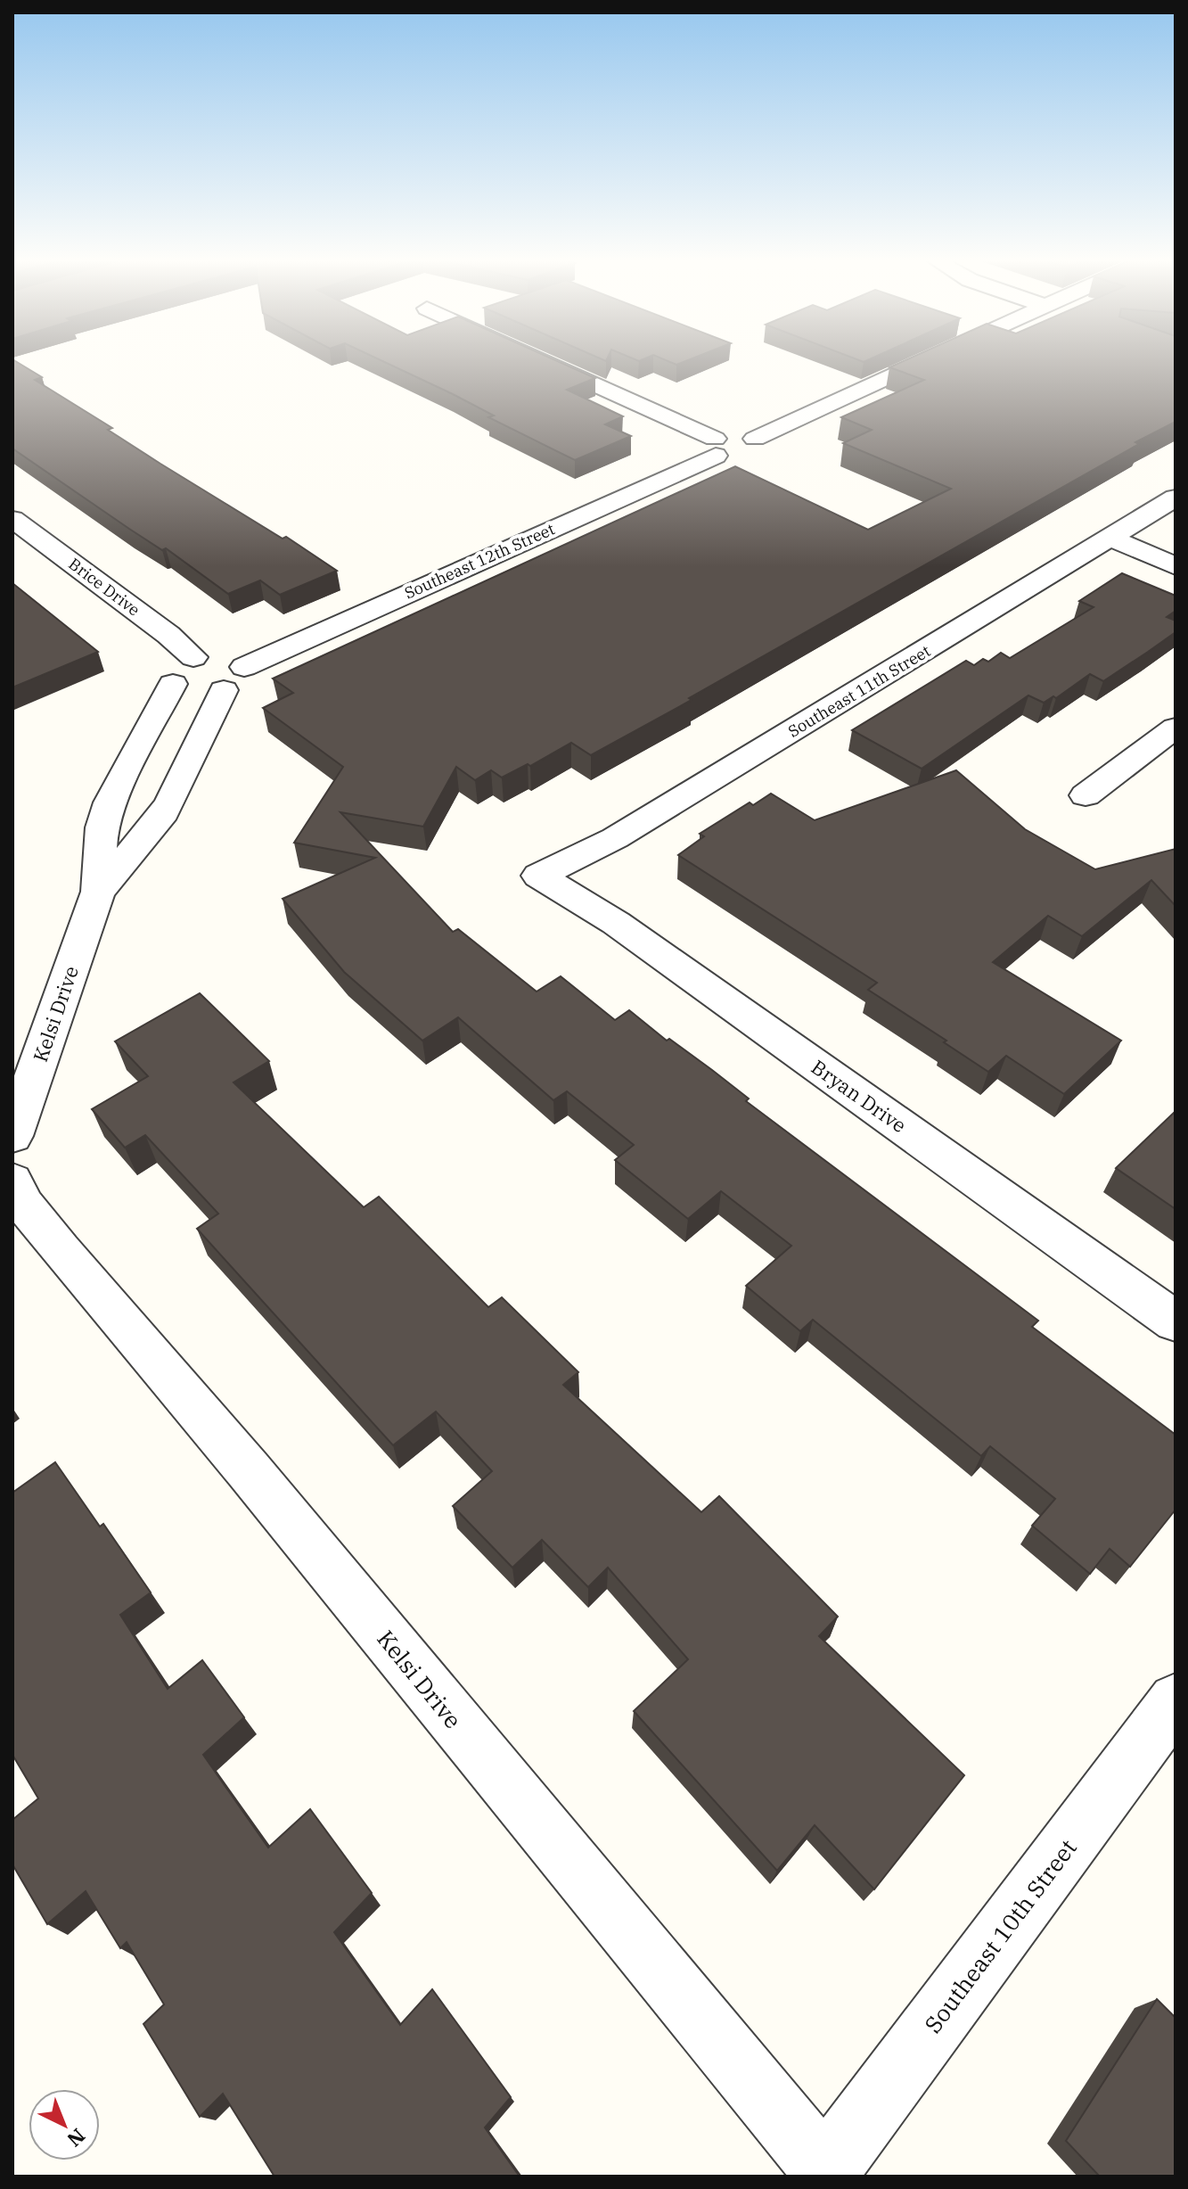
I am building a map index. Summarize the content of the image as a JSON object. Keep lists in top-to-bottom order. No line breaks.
{"streets":{"street":["Southeast 12th Street","Brice Drive","Southeast 11th Street","Kelsi Drive","Bryan Drive","Southeast 10th Street"]},"crossings":[["Southeast 12th Street","Kelsi Drive"],["Brice Drive","Kelsi Drive"],["Southeast 11th Street","Bryan Drive"],["Kelsi Drive","Southeast 10th Street"]],"north":"bottom right"}
